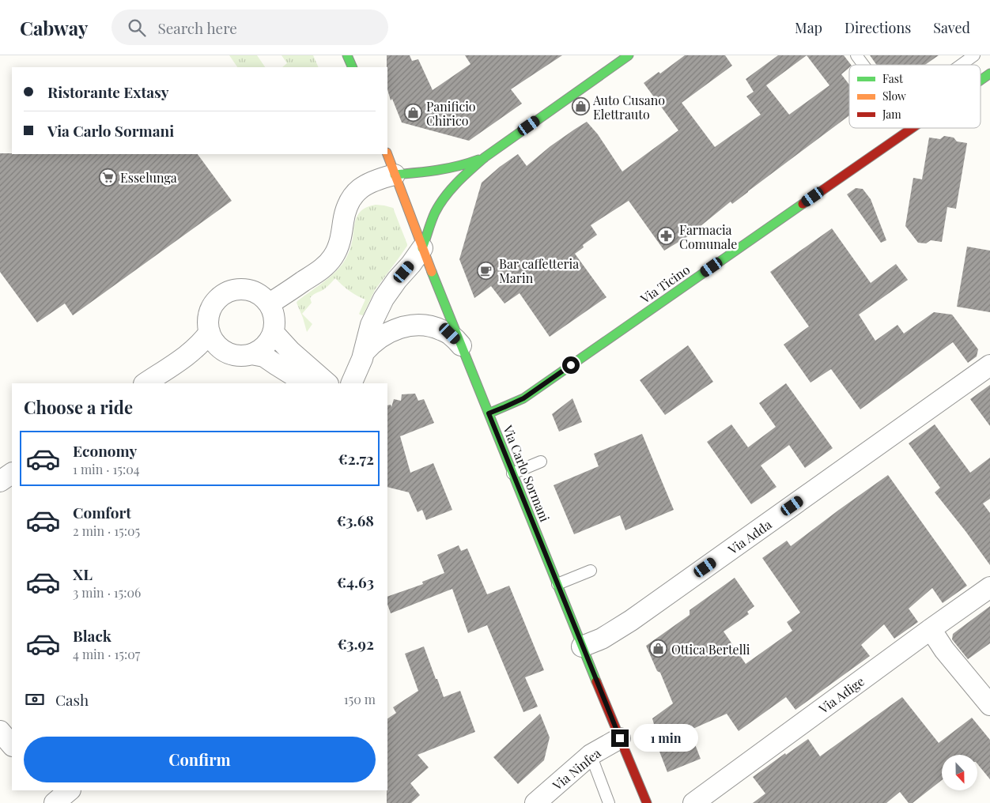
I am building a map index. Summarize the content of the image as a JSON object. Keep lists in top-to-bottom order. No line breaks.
{"streets":{"street":["Via Ticino","Via Carlo Sormani","Via Adda","Via Adige","Via Ninfea"]},"crossings":[["Via Ticino","Via Carlo Sormani"],["Via Carlo Sormani","Via Adda"],["Via Carlo Sormani","Via Ninfea"]],"places":{"shop":["Auto Cusano Elettrauto","Panificio Chirico","Ottica Bertelli"],"supermarket":["Esselunga"],"pharmacy":["Farmacia Comunale"],"cafe":["Bar caffetteria Marin"]},"legend":["Fast","Slow","Jam"],"north":"bottom","page":{"header":"Cabway","search":"Search here","nav":["Map","Directions","Saved"],"banner":["Ristorante Extasy","Via Carlo Sormani"],"heading":"Choose a ride","list":[{"name":"Economy","note":"1 min · 15:04","value":"€2.72"},{"name":"Comfort","note":"2 min · 15:05","value":"€3.68"},{"name":"XL","note":"3 min · 15:06","value":"€4.63"},{"name":"Black","note":"4 min · 15:07","value":"€3.92"}],"pay":["Cash","150 m"],"bubble":"1 min","buttons":"Confirm"}}
